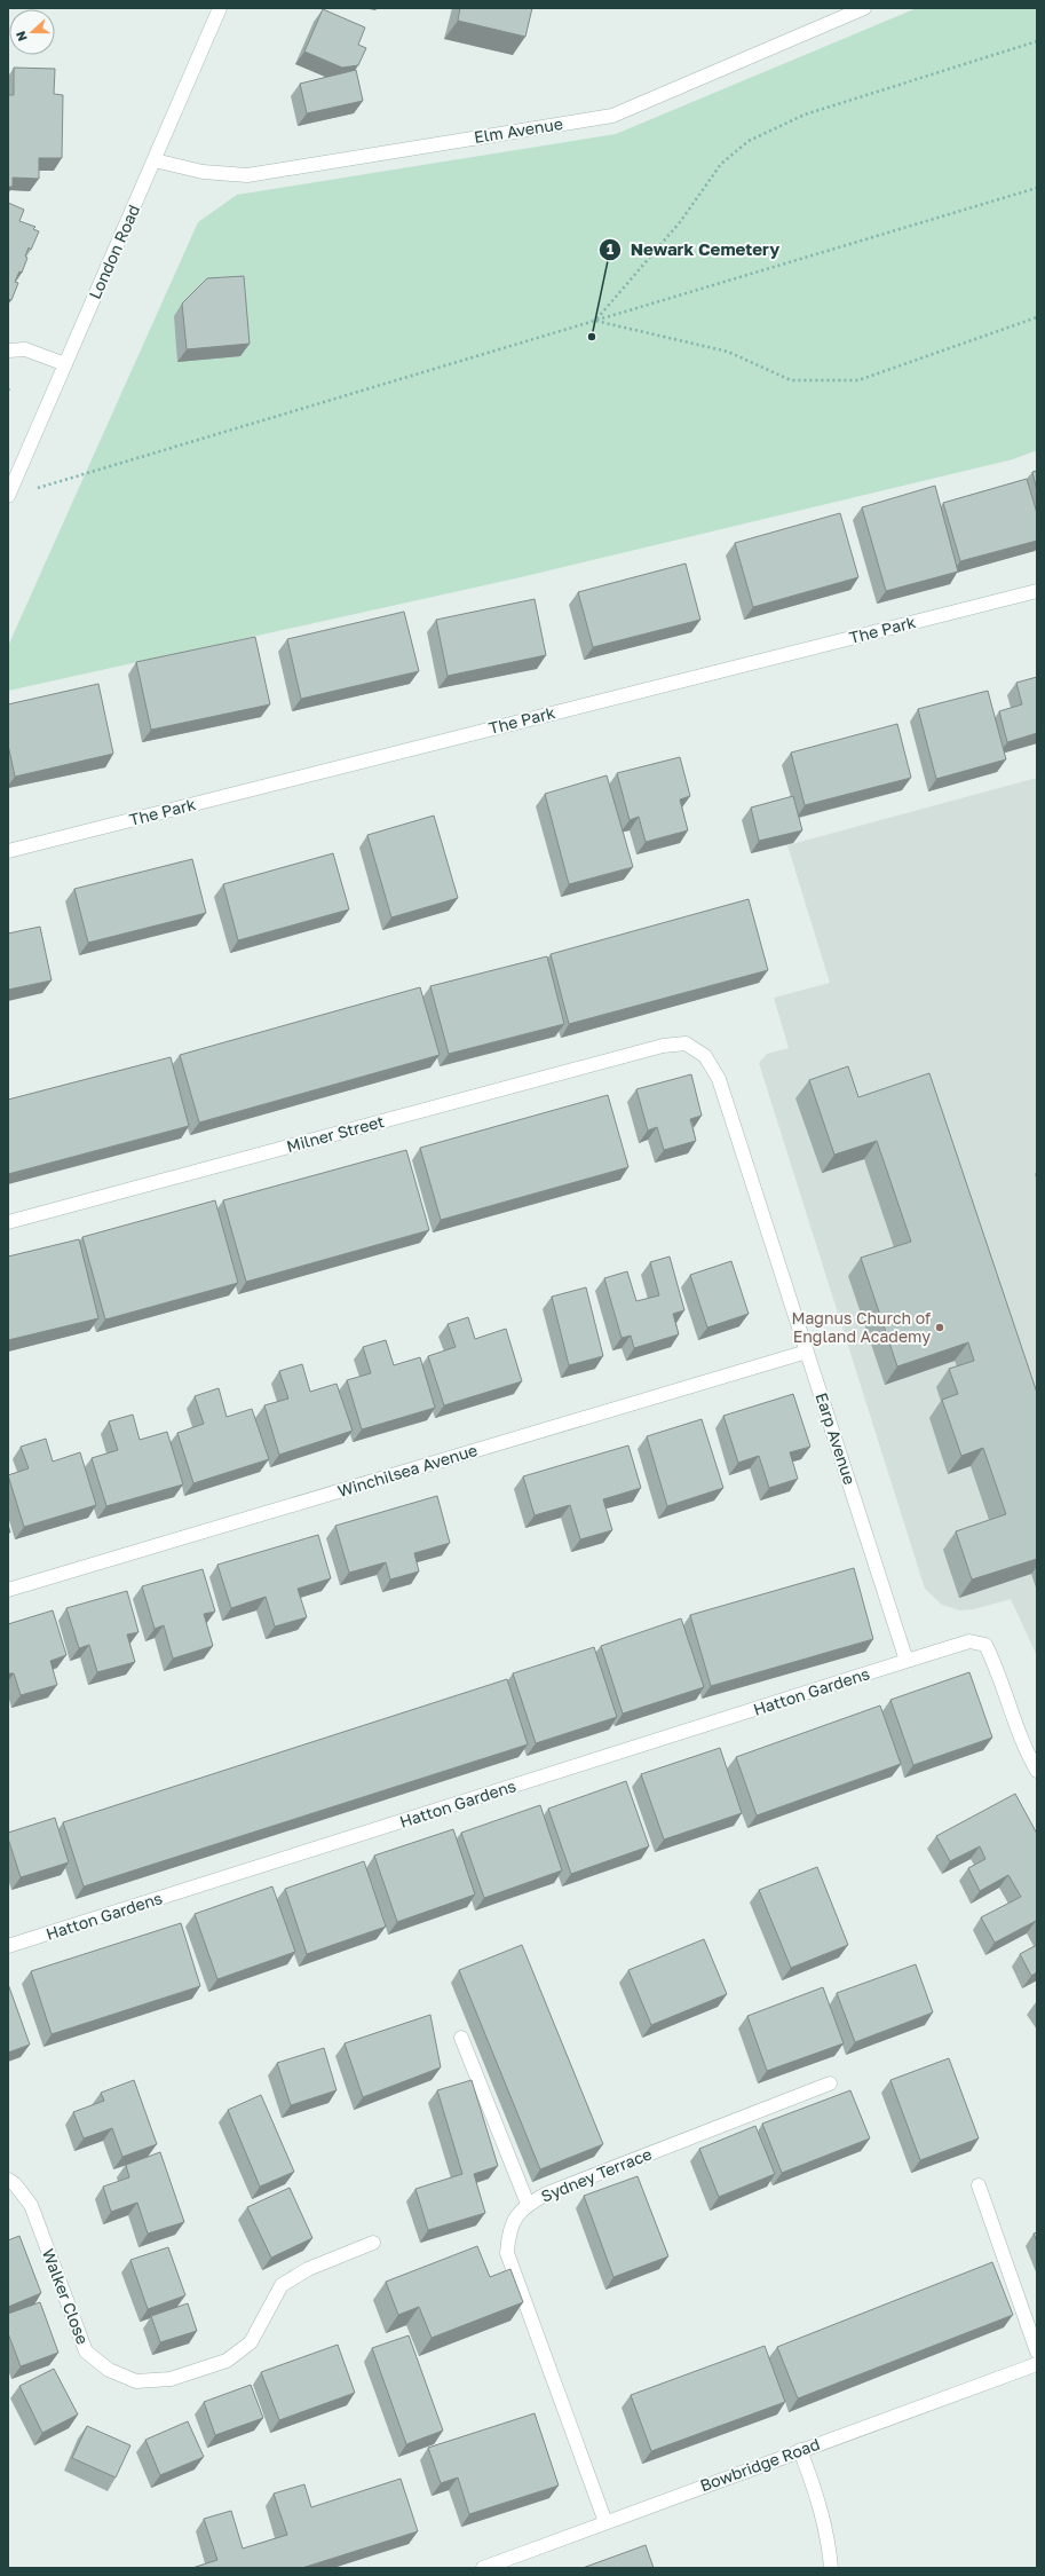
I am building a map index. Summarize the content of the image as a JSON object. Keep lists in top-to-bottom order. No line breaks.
{"streets":{"street":["Elm Avenue","London Road","The Park","Milner Street","Earp Avenue","Winchilsea Avenue","Hatton Gardens","Sydney Terrace","Walker Close","Bowbridge Road"]},"crossings":[["Elm Avenue","London Road"],["Milner Street","Earp Avenue"],["Earp Avenue","Winchilsea Avenue"],["Earp Avenue","Hatton Gardens"],["Sydney Terrace","Bowbridge Road"]],"places":["Newark Cemetery","Magnus Church of England Academy"],"north":"left"}
